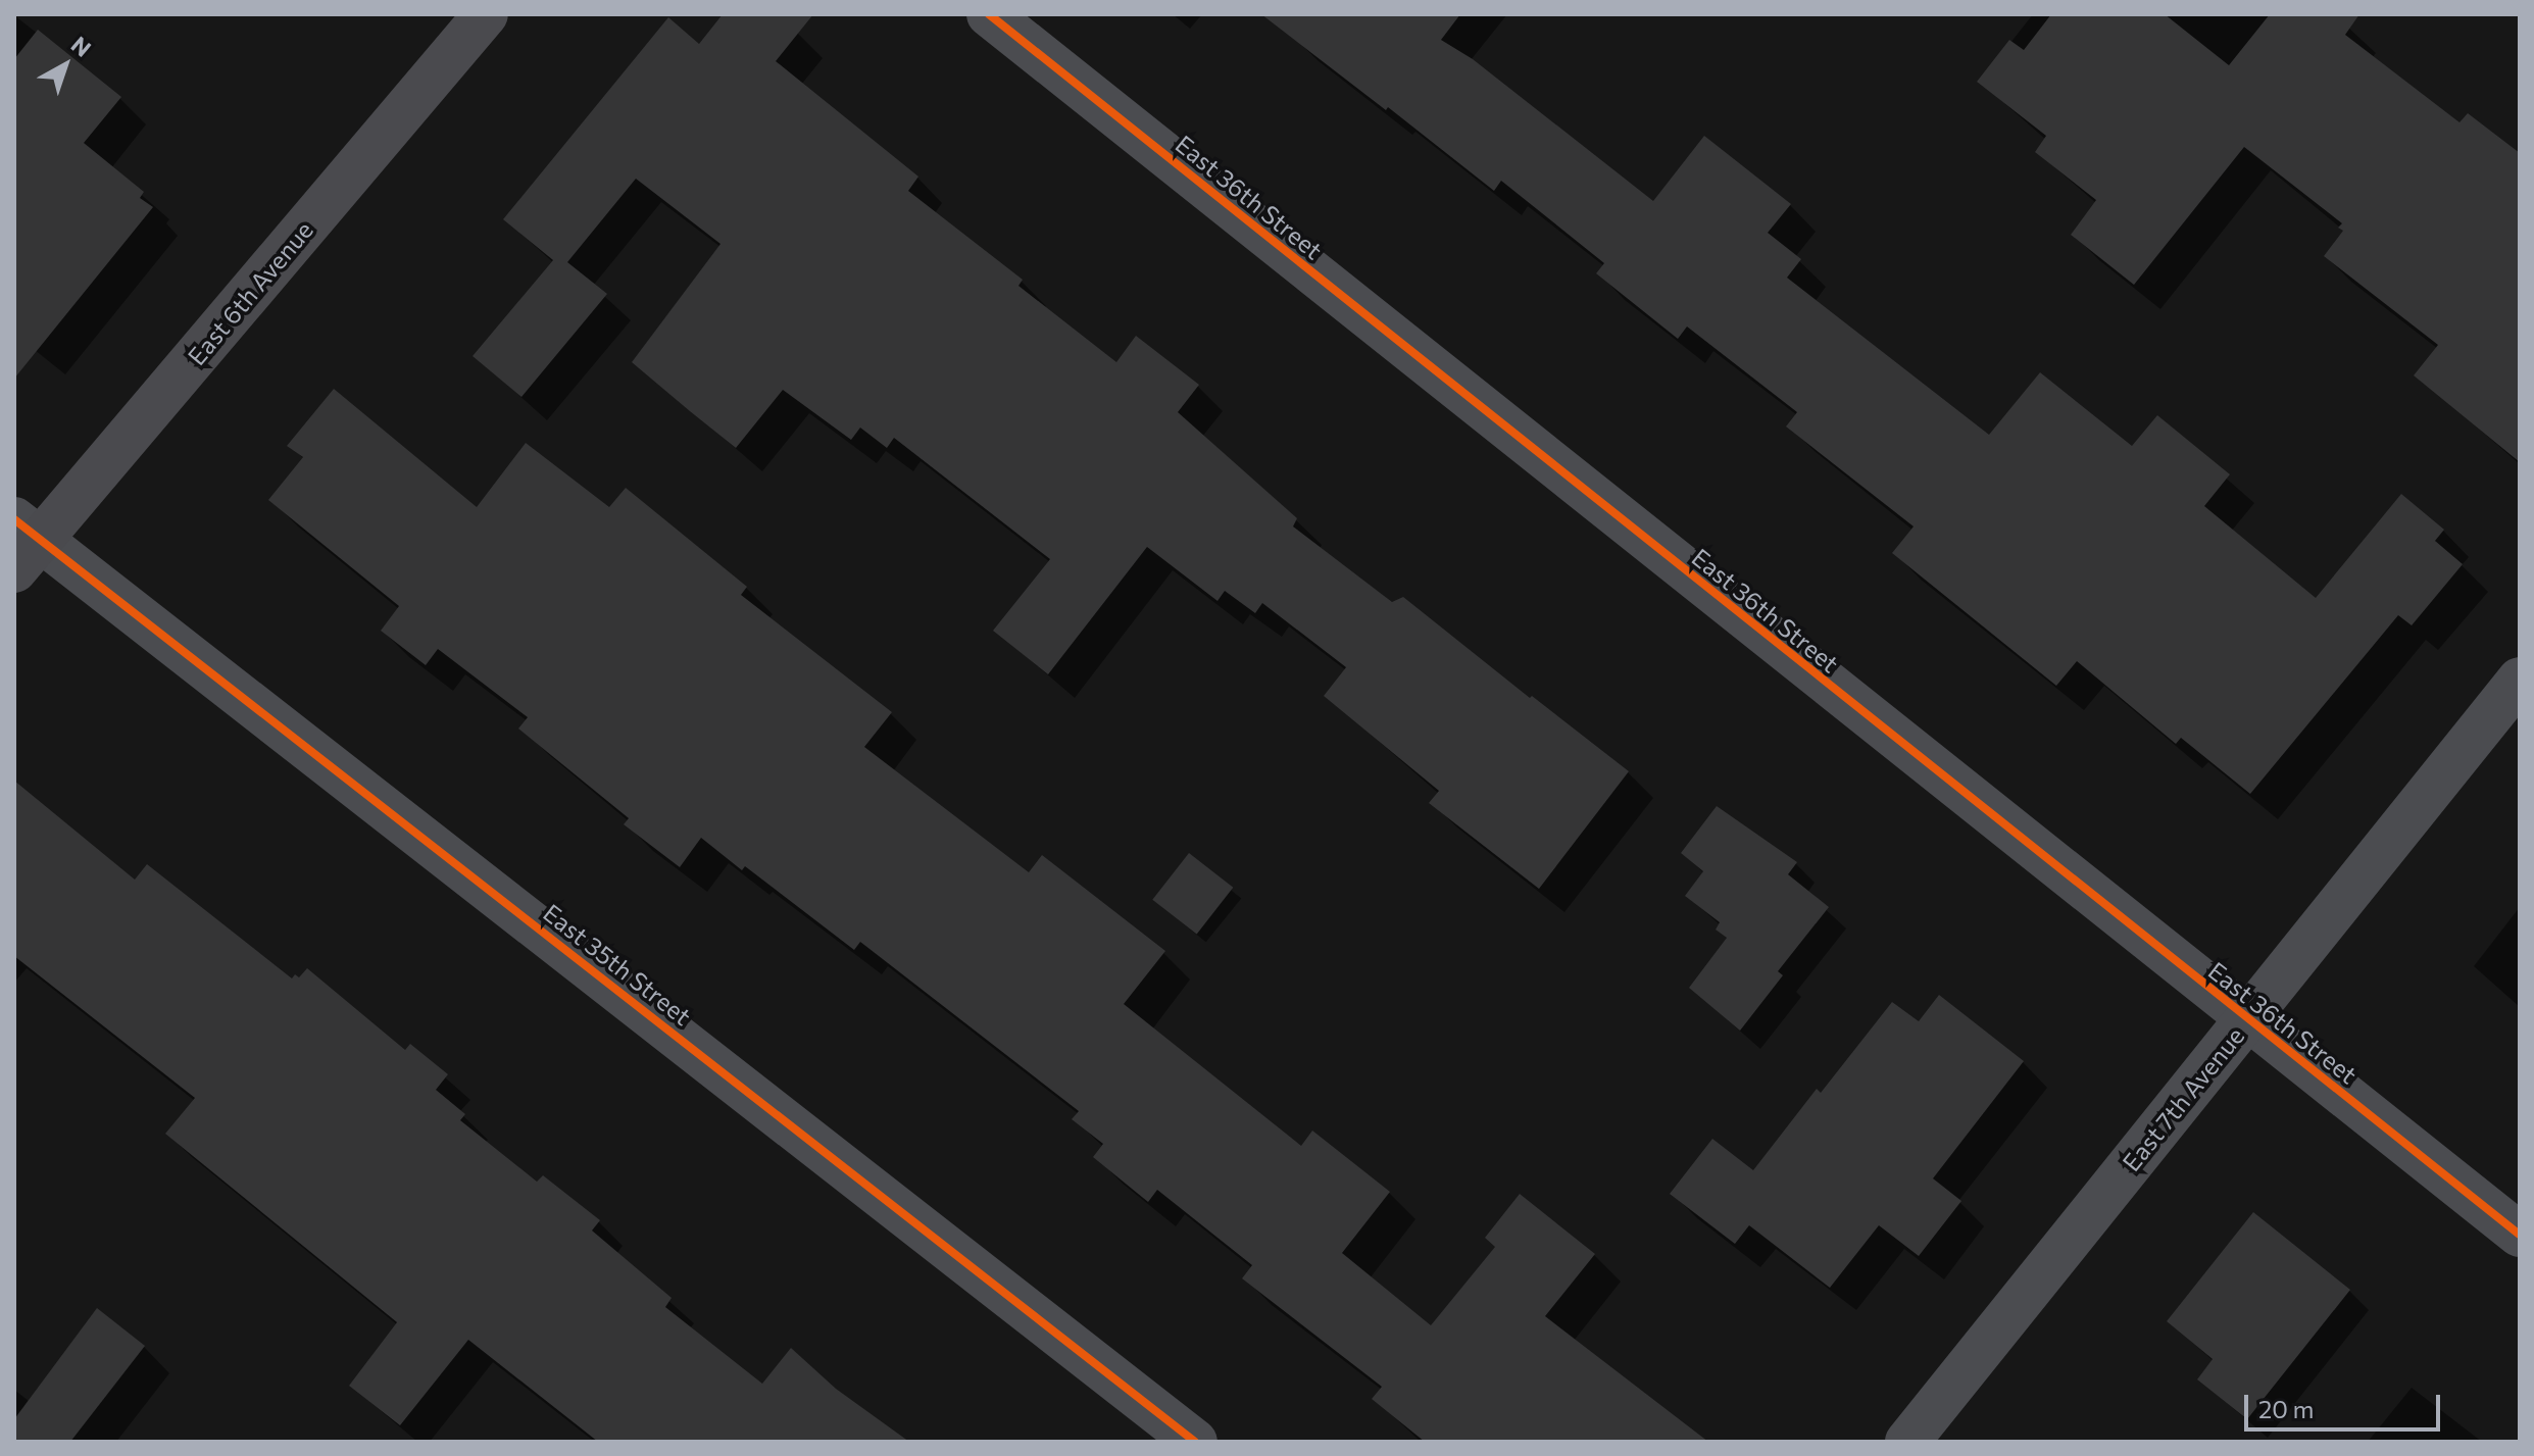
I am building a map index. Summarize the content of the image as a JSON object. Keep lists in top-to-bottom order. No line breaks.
{"streets":{"street":["East 36th Street","East 6th Avenue","East 35th Street","East 7th Avenue"]},"crossings":[["East 36th Street","East 7th Avenue"],["East 6th Avenue","East 35th Street"]],"scale_bar":"20 m","north":"top right"}
